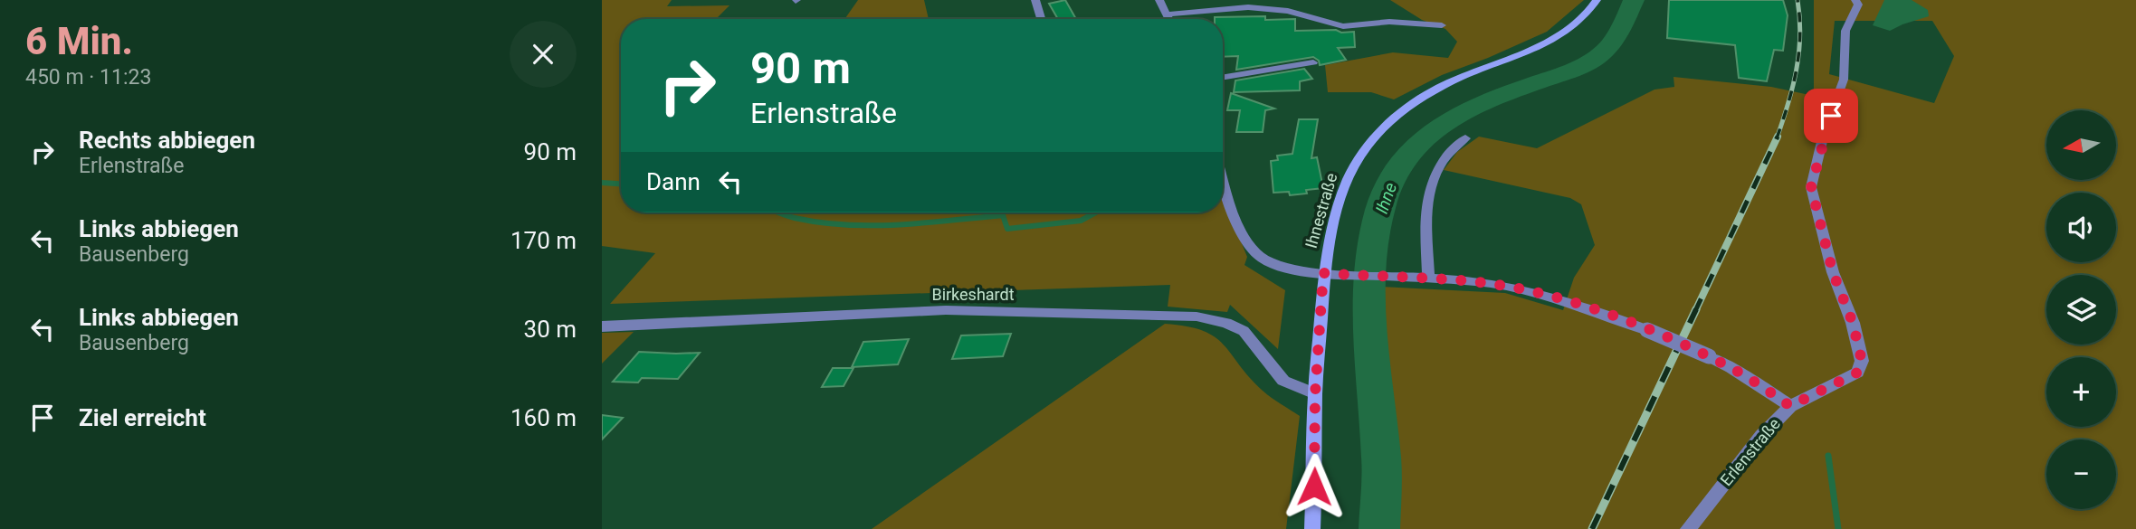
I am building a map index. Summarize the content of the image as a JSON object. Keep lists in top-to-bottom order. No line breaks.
{"streets":{"main road":["Ihnestraße"],"street":["Birkeshardt","Erlenstraße"]},"crossings":[["Ihnestraße","Birkeshardt"],["Ihnestraße","Erlenstraße"]],"water":["Ihne"],"north":"left","page":{"heading":["6 Min.","450 m · 11:23"],"turn":["90 m","Erlenstraße"],"list":[{"name":"Rechts abbiegen","note":"Erlenstraße","value":"90 m"},{"name":"Links abbiegen","note":"Bausenberg","value":"170 m"},{"name":"Links abbiegen","note":"Bausenberg","value":"30 m"},{"name":"Ziel erreicht","value":"160 m"}],"map_buttons":["+","−"],"then":"Dann"}}
